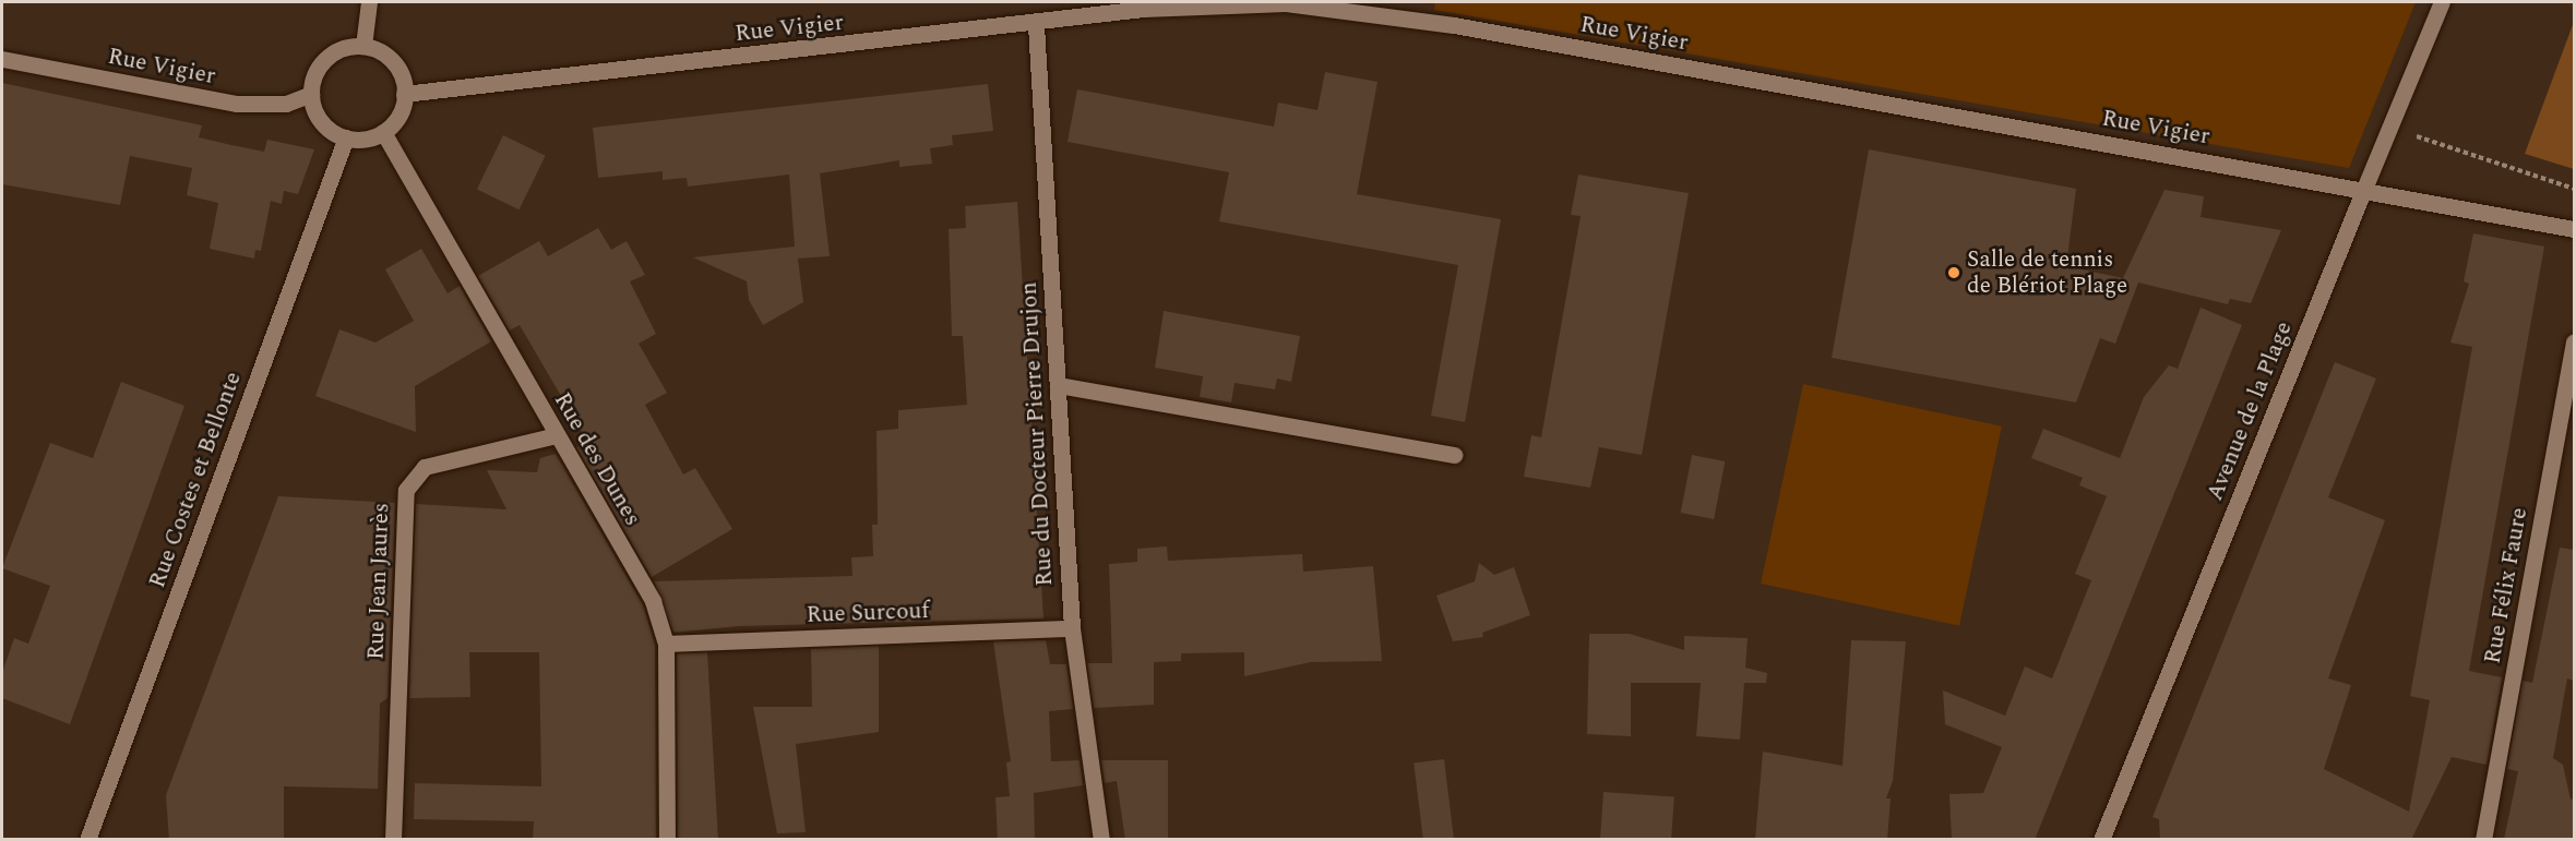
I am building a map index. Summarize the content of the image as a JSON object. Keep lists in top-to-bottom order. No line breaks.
{"streets":{"street":["Rue Vigier","Avenue de la Plage","Rue du Docteur Pierre Drujon","Rue des Dunes","Rue Costes et Bellonte","Rue Jean Jaurès","Rue Félix Faure","Rue Surcouf"]},"crossings":[["Rue Vigier","Avenue de la Plage"],["Rue Vigier","Rue du Docteur Pierre Drujon"],["Rue Vigier","Rue des Dunes"],["Rue Vigier","Rue Costes et Bellonte"],["Rue du Docteur Pierre Drujon","Rue Surcouf"],["Rue des Dunes","Rue Costes et Bellonte"],["Rue des Dunes","Rue Jean Jaurès"],["Rue des Dunes","Rue Surcouf"]],"places":["Salle de tennis de Blériot Plage"]}
